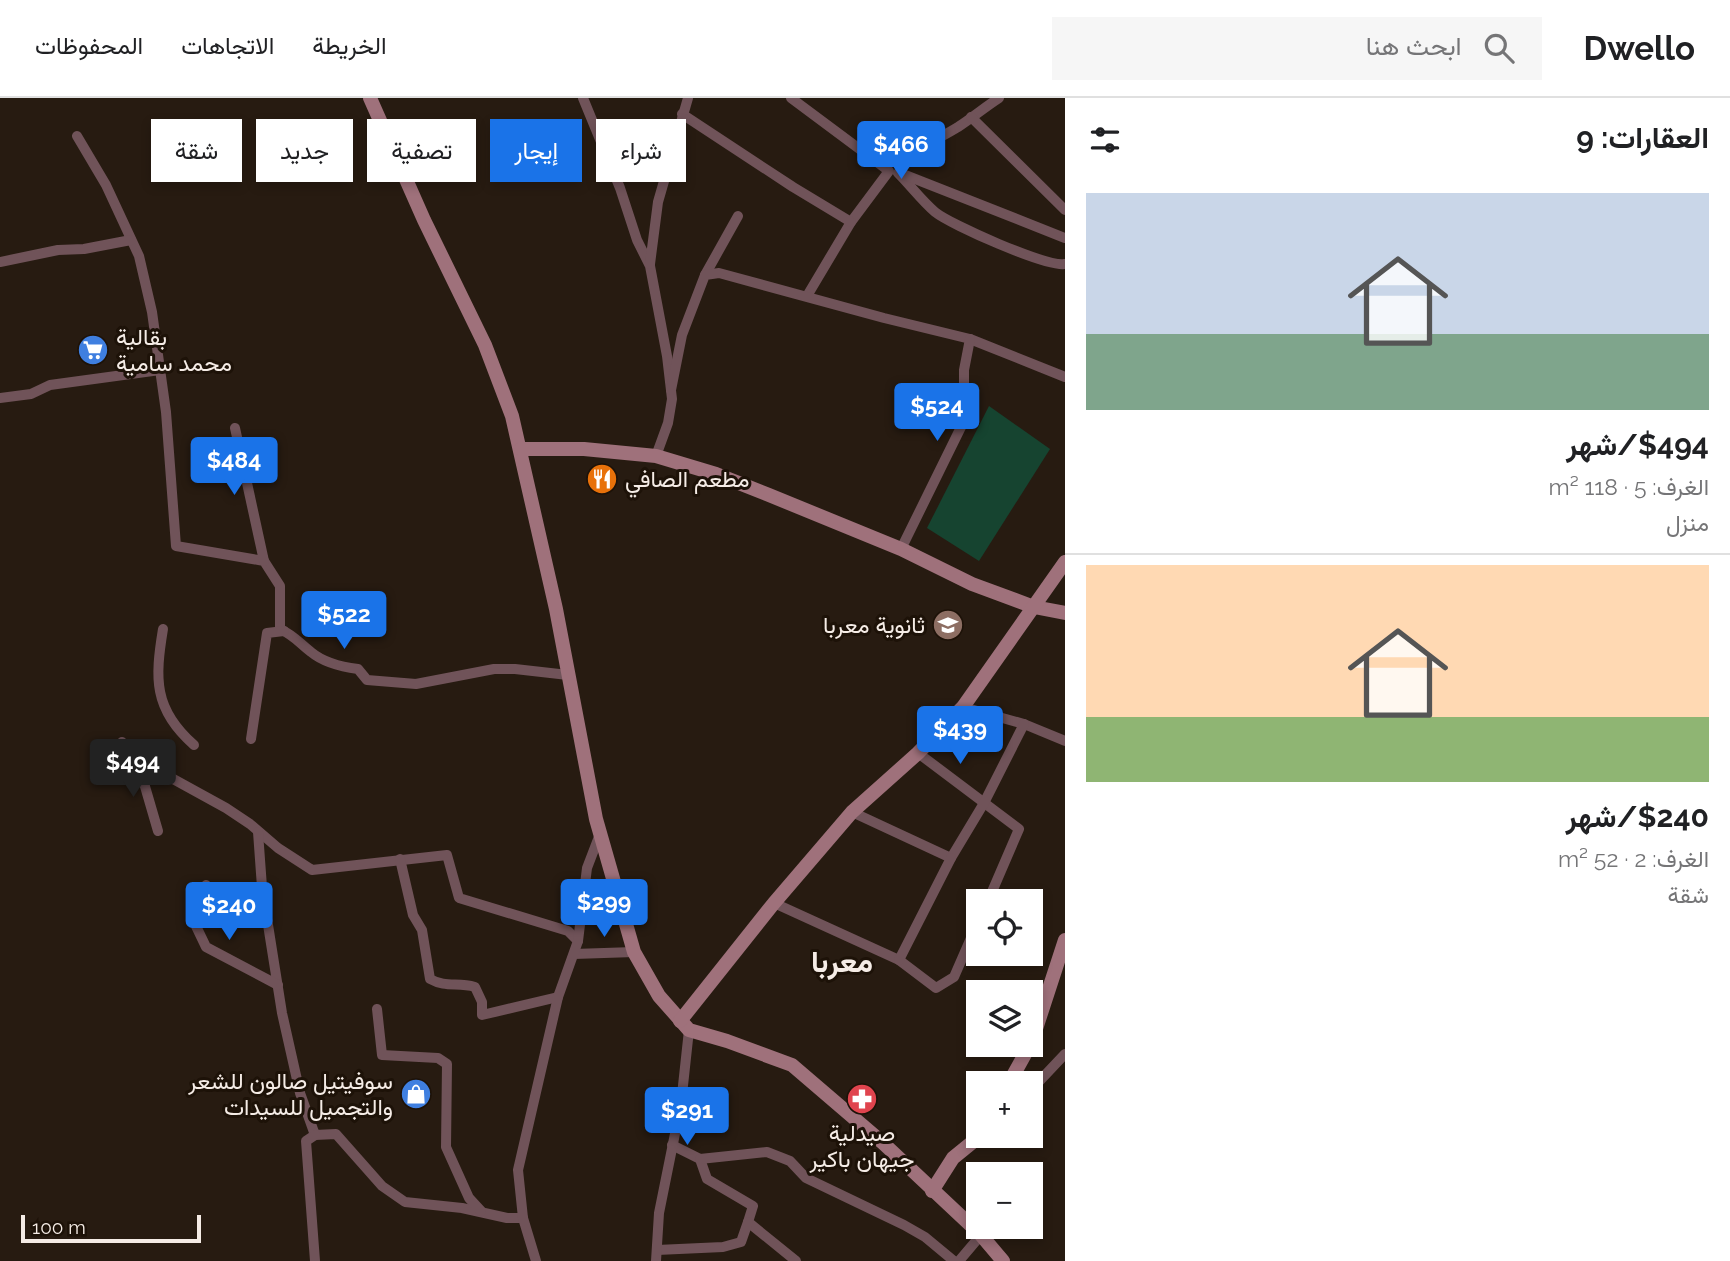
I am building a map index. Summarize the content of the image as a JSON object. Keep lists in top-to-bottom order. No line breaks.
{"districts":["معربا"],"places":{"supermarket":["بقالية محمد سامية"],"restaurant":["مطعم الصافي"],"school or university":["ثانوية معربا"],"shop":["سوفيتيل صالون للشعر والتجميل للسيدات"],"pharmacy":["صيدلية جيهان باكير"]},"scale_bar":"100 m","page":{"header":"Dwello","search":"ابحث هنا","nav":["الخريطة","الاتجاهات","المحفوظات"],"heading":"العقارات: 9","chip":["شراء","إيجار","تصفية","جديد","شقة"],"price":["$466","$524","$484","$522","$439","$494","$299","$240","$291"],"list":[{"name":"$494/شهر","note":"الغرف: 5 · 118 m² · منزل"},{"name":"$240/شهر","note":"الغرف: 2 · 52 m² · شقة"}],"map_buttons":["+","−"],"scale":"100 m"}}
